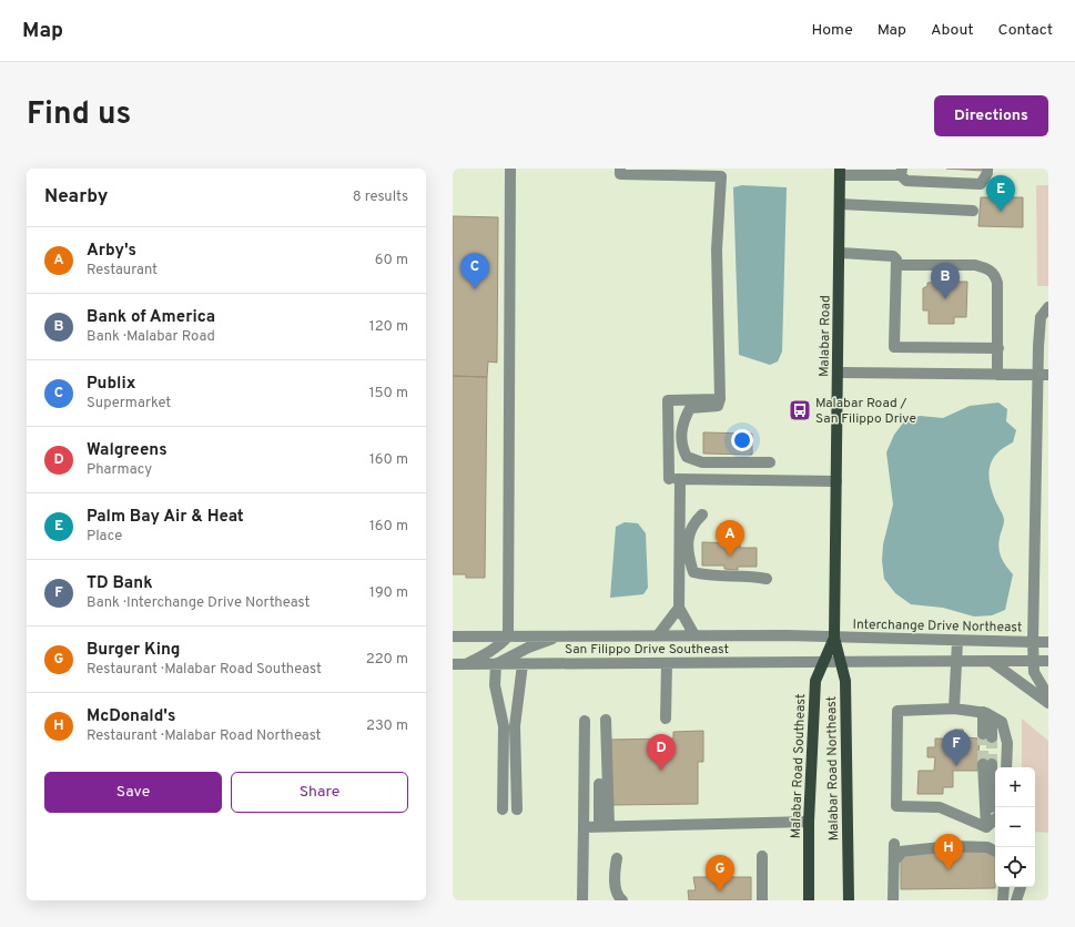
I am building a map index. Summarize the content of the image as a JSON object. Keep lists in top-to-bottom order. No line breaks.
{"streets":{"main road":["Malabar Road","Malabar Road Southeast","Malabar Road Northeast"],"street":["Interchange Drive Northeast","San Filippo Drive Southeast"]},"crossings":[["Malabar Road","Interchange Drive Northeast"],["Malabar Road","San Filippo Drive Southeast"],["Malabar Road","Malabar Road Southeast"],["Malabar Road","Malabar Road Northeast"],["Interchange Drive Northeast","San Filippo Drive Southeast"],["Interchange Drive Northeast","Malabar Road Southeast"],["Interchange Drive Northeast","Malabar Road Northeast"],["San Filippo Drive Southeast","Malabar Road Southeast"],["San Filippo Drive Southeast","Malabar Road Northeast"],["Malabar Road Southeast","Malabar Road Northeast"]],"places":{"bus stop":["Malabar Road / San Filippo Drive"]},"page":{"header":"Map","nav":["Home","Map","About","Contact"],"title":"Find us","buttons":["Directions",["Save","Share"]],"heading":["Nearby","8 results"],"pins":["E","C","B","A","F","D","H","G"],"list":[{"mark":"A","name":"Arby's","note":"Restaurant","value":"60 m"},{"mark":"B","name":"Bank of America","note":"Bank · Malabar Road","value":"120 m"},{"mark":"C","name":"Publix","note":"Supermarket","value":"150 m"},{"mark":"D","name":"Walgreens","note":"Pharmacy","value":"160 m"},{"mark":"E","name":"Palm Bay Air & Heat","note":"Place","value":"160 m"},{"mark":"F","name":"TD Bank","note":"Bank · Interchange Drive Northeast","value":"190 m"},{"mark":"G","name":"Burger King","note":"Restaurant · Malabar Road Southeast","value":"220 m"},{"mark":"H","name":"McDonald's","note":"Restaurant · Malabar Road Northeast","value":"230 m"}],"map_buttons":["+","−"]}}
